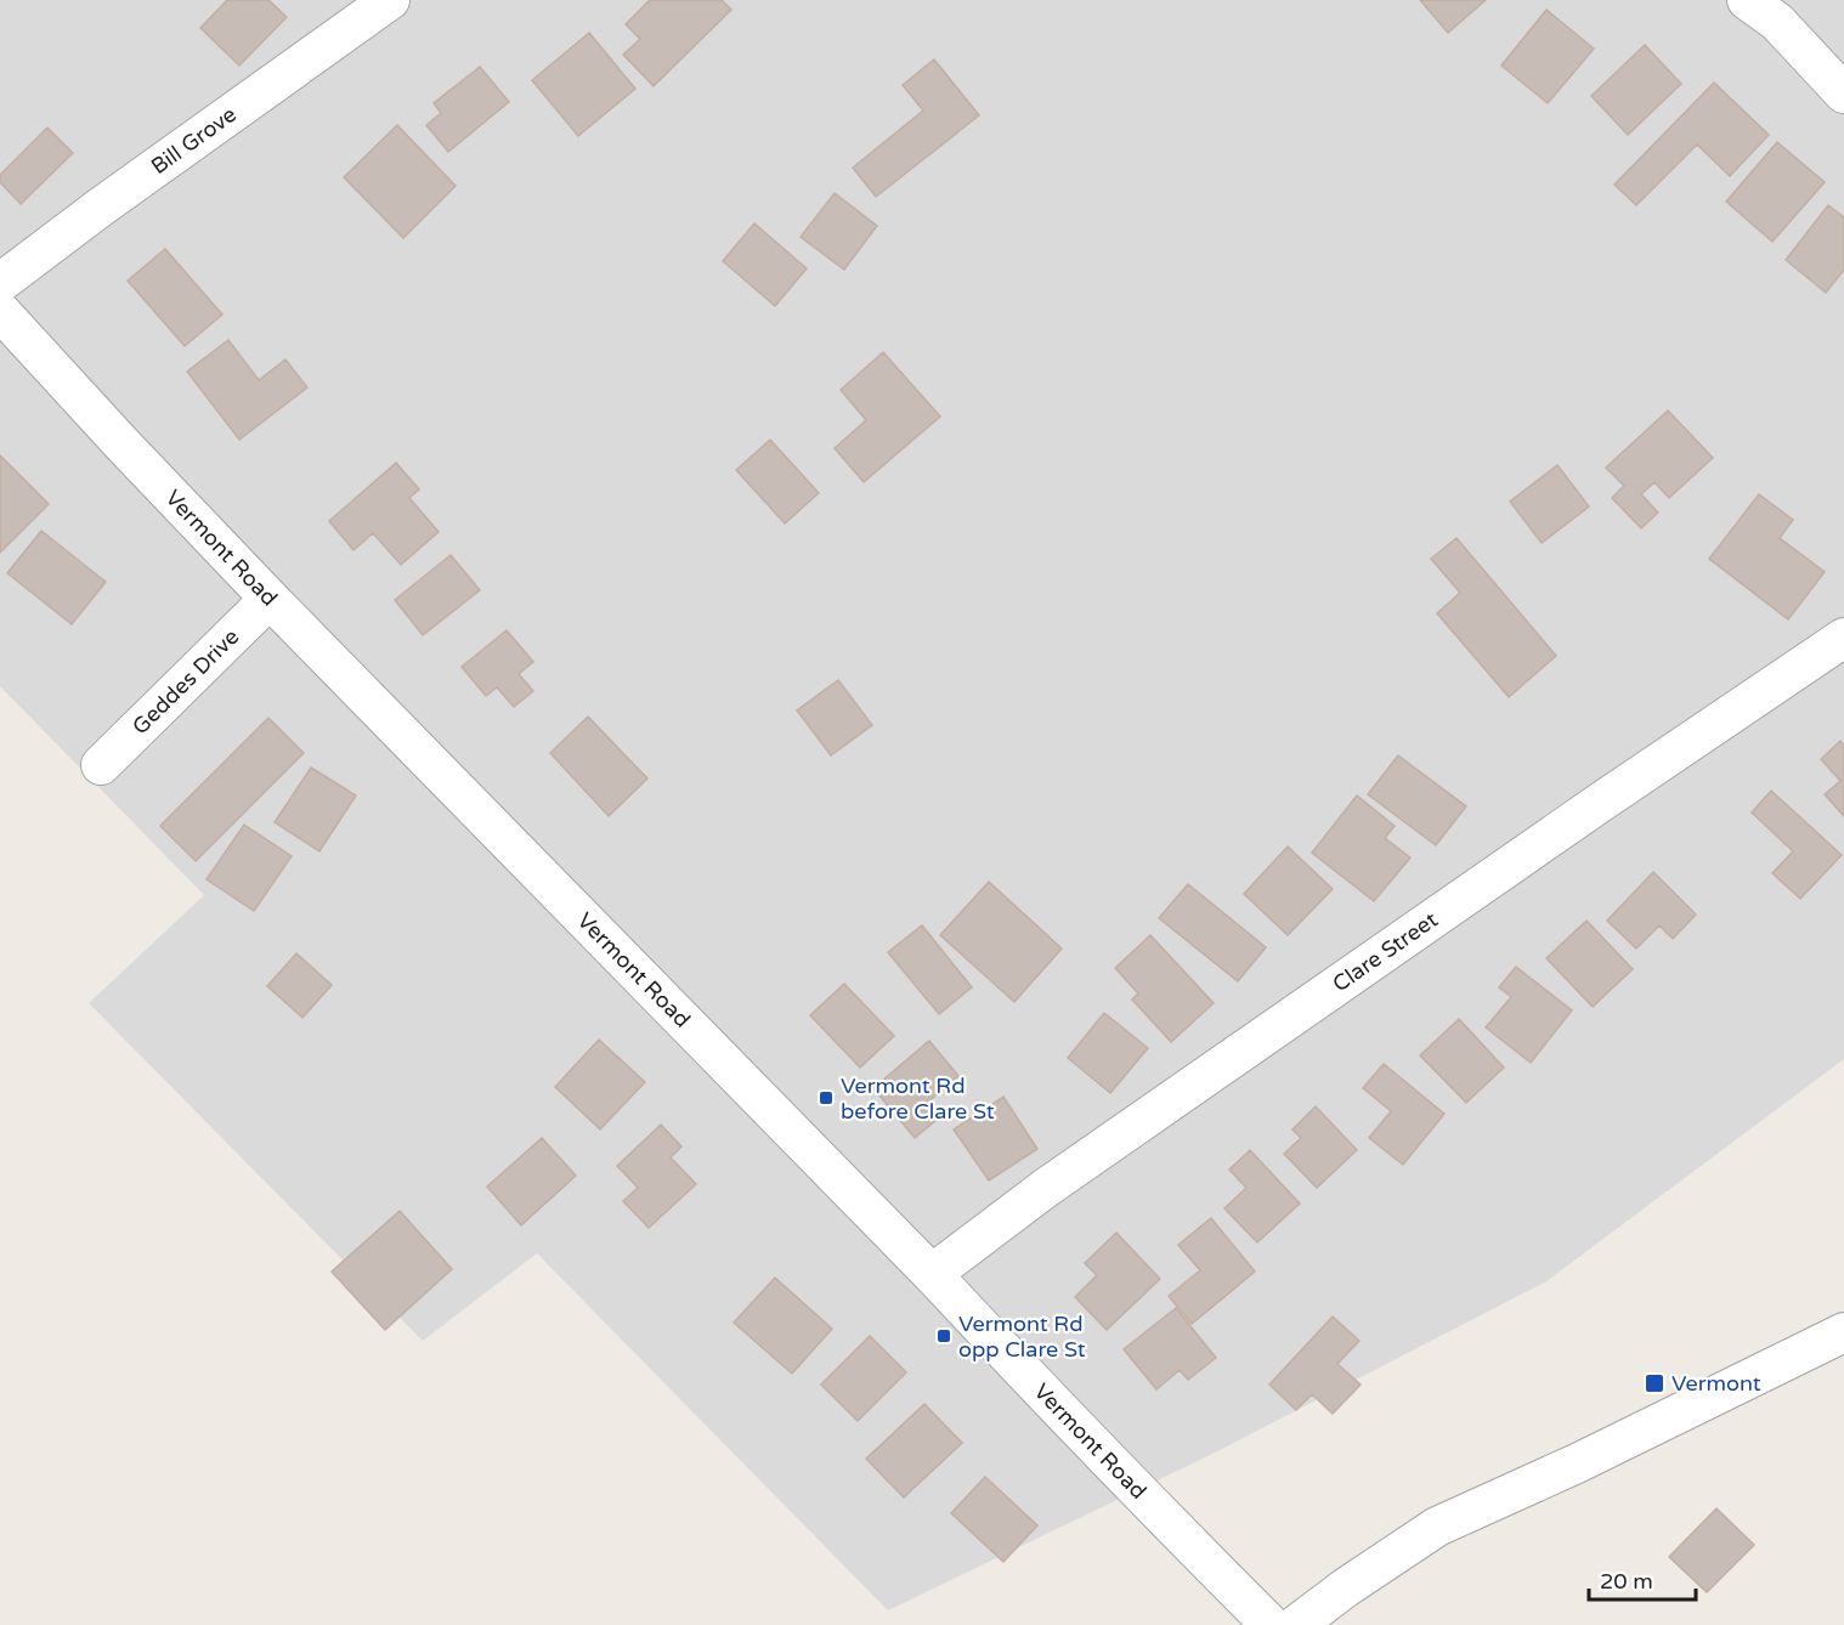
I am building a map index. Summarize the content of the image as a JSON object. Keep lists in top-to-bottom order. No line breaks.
{"streets":{"street":["Bill Grove","Vermont Road","Geddes Drive","Clare Street"]},"crossings":[["Vermont Road","Geddes Drive"],["Vermont Road","Clare Street"]],"places":{"transit":["Vermont Rd before Clare St","Vermont Rd opp Clare St","Vermont"]},"scale_bar":"20 m"}
